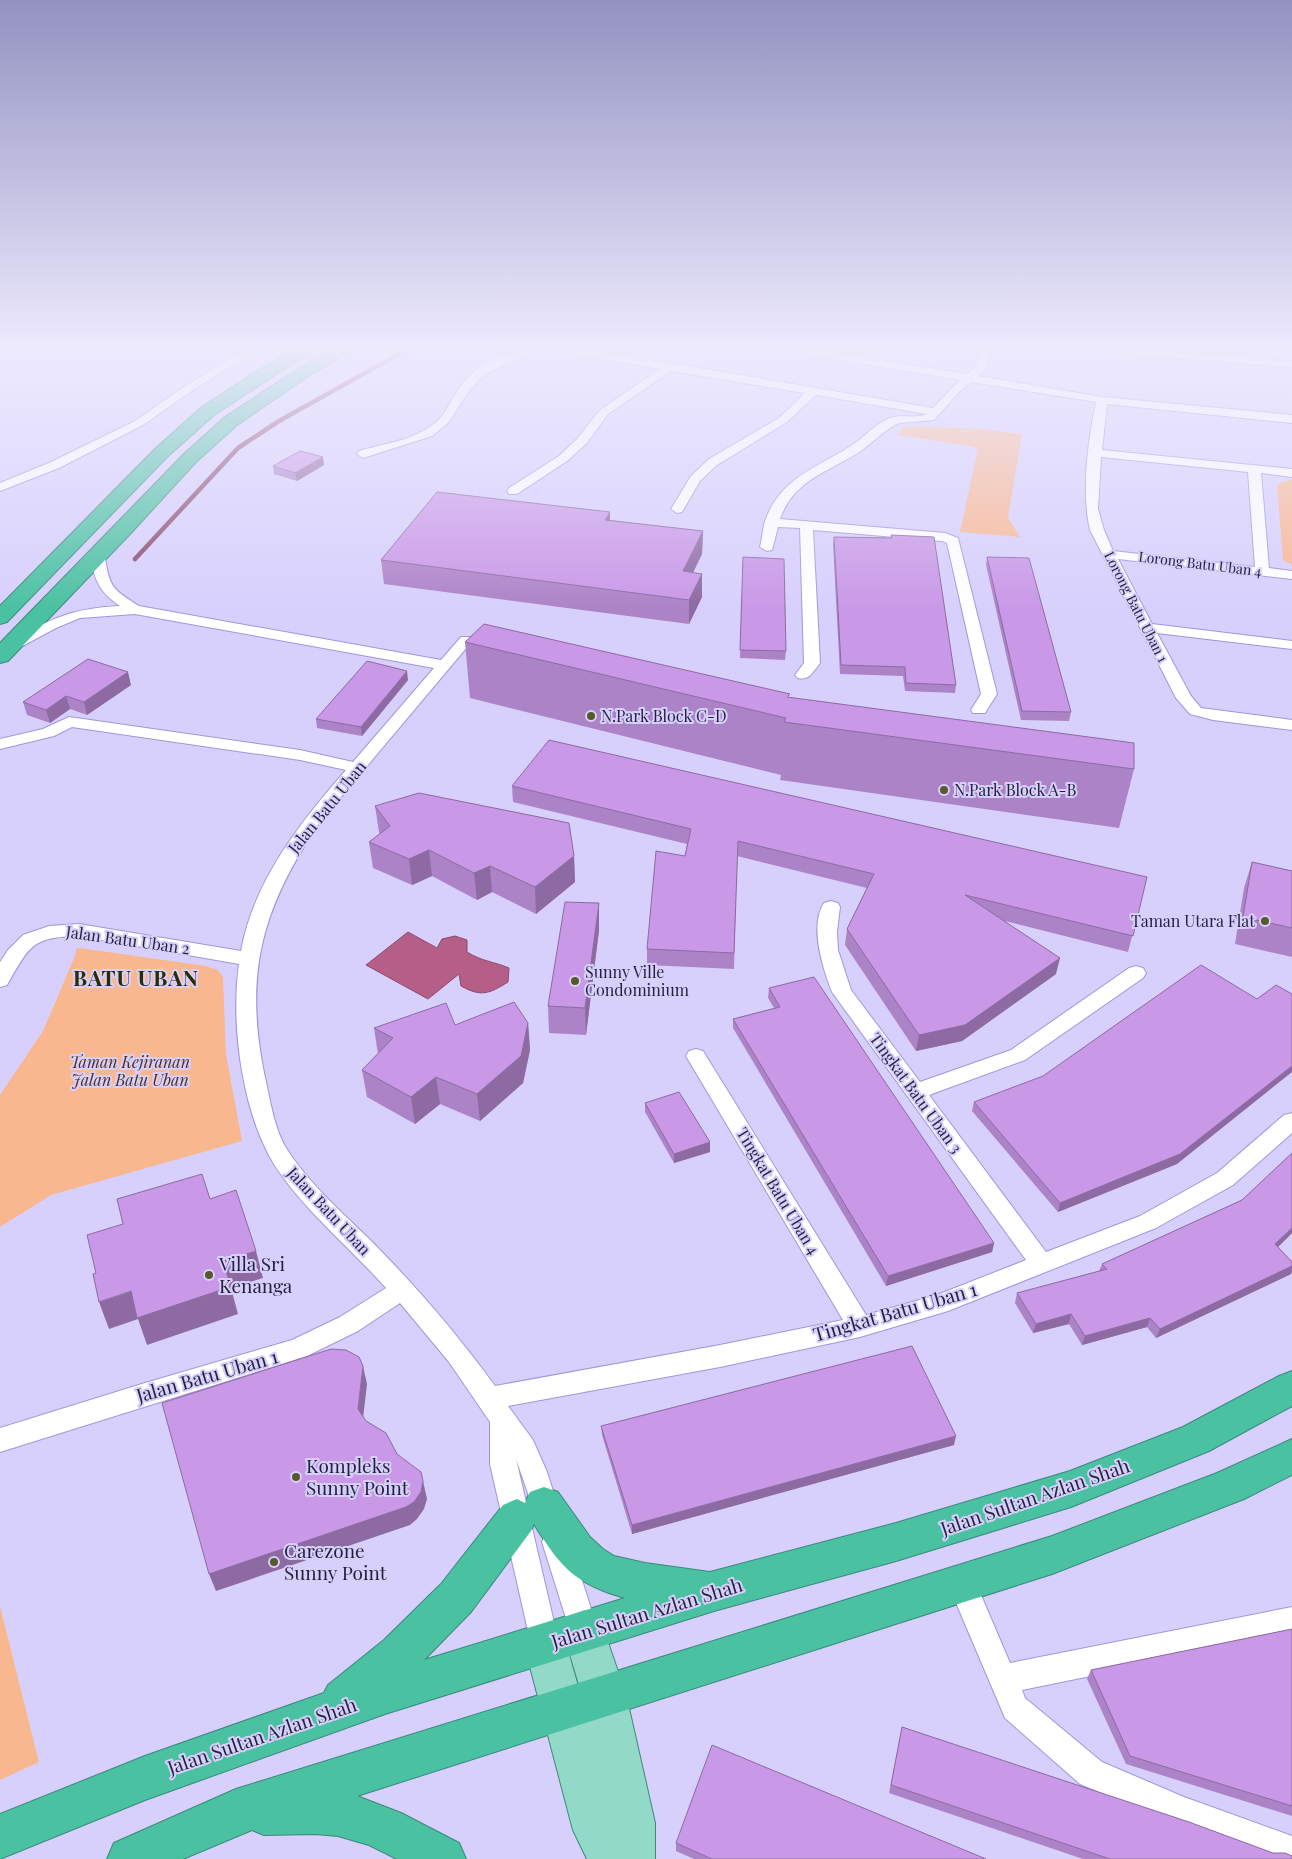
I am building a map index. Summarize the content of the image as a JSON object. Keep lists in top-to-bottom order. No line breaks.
{"streets":{"highway":["Jalan Sultan Azlan Shah"],"street":["Lorong Batu Uban 4","Lorong Batu Uban 1","Jalan Batu Uban","Jalan Batu Uban 2","Tingkat Batu Uban 3","Tingkat Batu Uban 4","Tingkat Batu Uban 1","Jalan Batu Uban 1"]},"crossings":[["Lorong Batu Uban 4","Lorong Batu Uban 1"],["Jalan Batu Uban","Jalan Batu Uban 2"],["Jalan Batu Uban","Tingkat Batu Uban 1"],["Jalan Batu Uban","Jalan Batu Uban 1"],["Jalan Batu Uban","Jalan Sultan Azlan Shah"],["Tingkat Batu Uban 3","Tingkat Batu Uban 1"],["Tingkat Batu Uban 4","Tingkat Batu Uban 1"]],"districts":["BATU UBAN"],"parks":["Taman Kejiranan Jalan Batu Uban"],"places":["N.Park Block C-D","N.Park Block A-B","Taman Utara Flat","Sunny Ville Condominium","Villa Sri Kenanga","Kompleks Sunny Point","Carezone Sunny Point"]}
